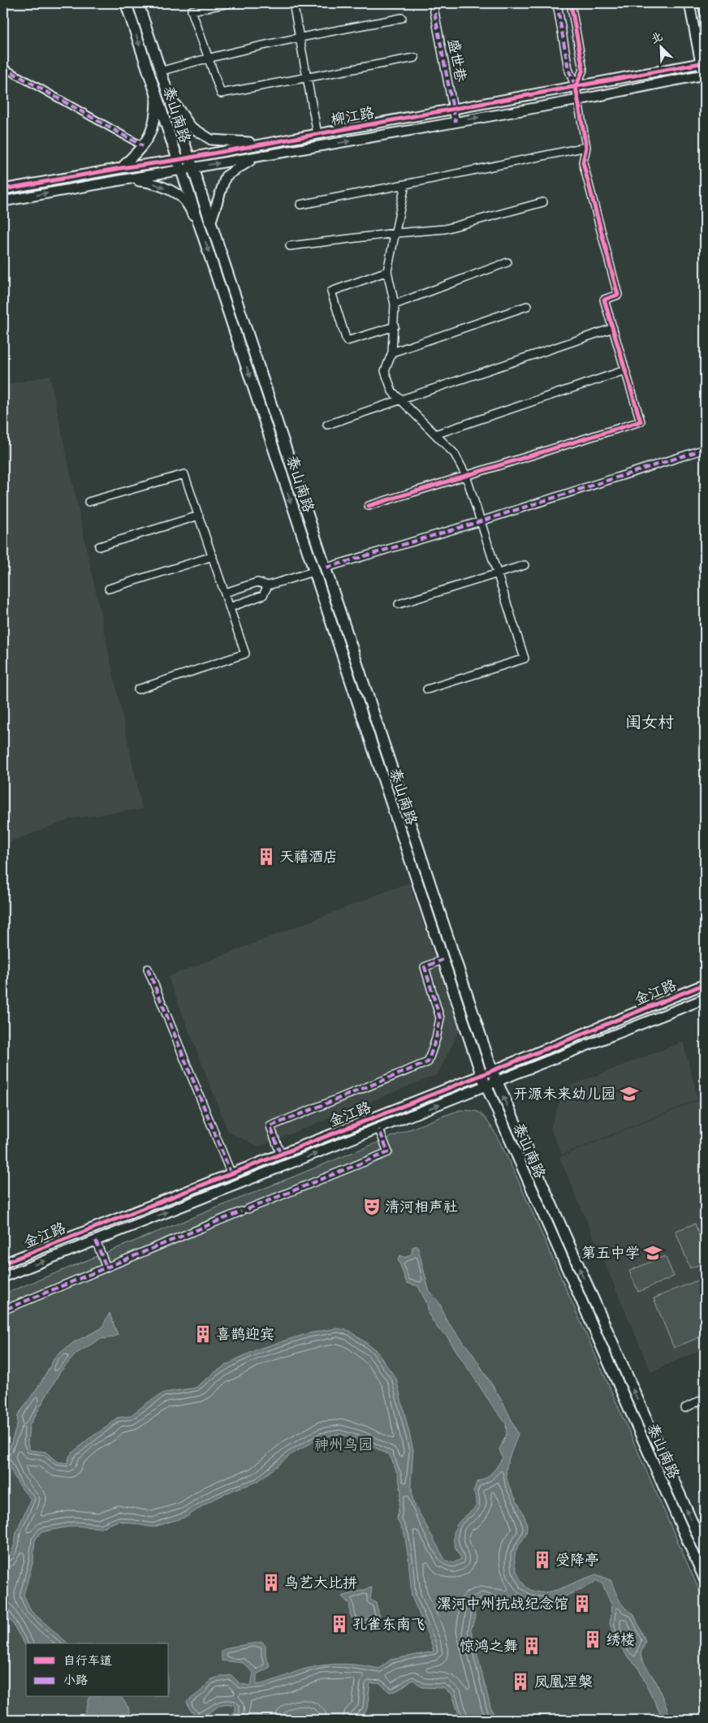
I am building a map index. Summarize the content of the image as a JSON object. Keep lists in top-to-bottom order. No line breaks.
{"streets":{"main road":["泰山南路"],"street":["盛世巷","柳江路","金江路"]},"crossings":[["盛世巷","柳江路"],["泰山南路","柳江路"],["泰山南路","金江路"]],"districts":["闺女村"],"parks":["神州鸟园"],"places":{"building":["天禧酒店","喜鹊迎宾","受降亭","鸟艺大比拼","漯河中州抗战纪念馆","孔雀东南飞","绣楼","惊鸿之舞","凤凰涅槃"],"school or university":["开源未来幼儿园","第五中学"],"theatre":["清河相声社"]},"legend":["自行车道","小路"],"north":"top left"}
